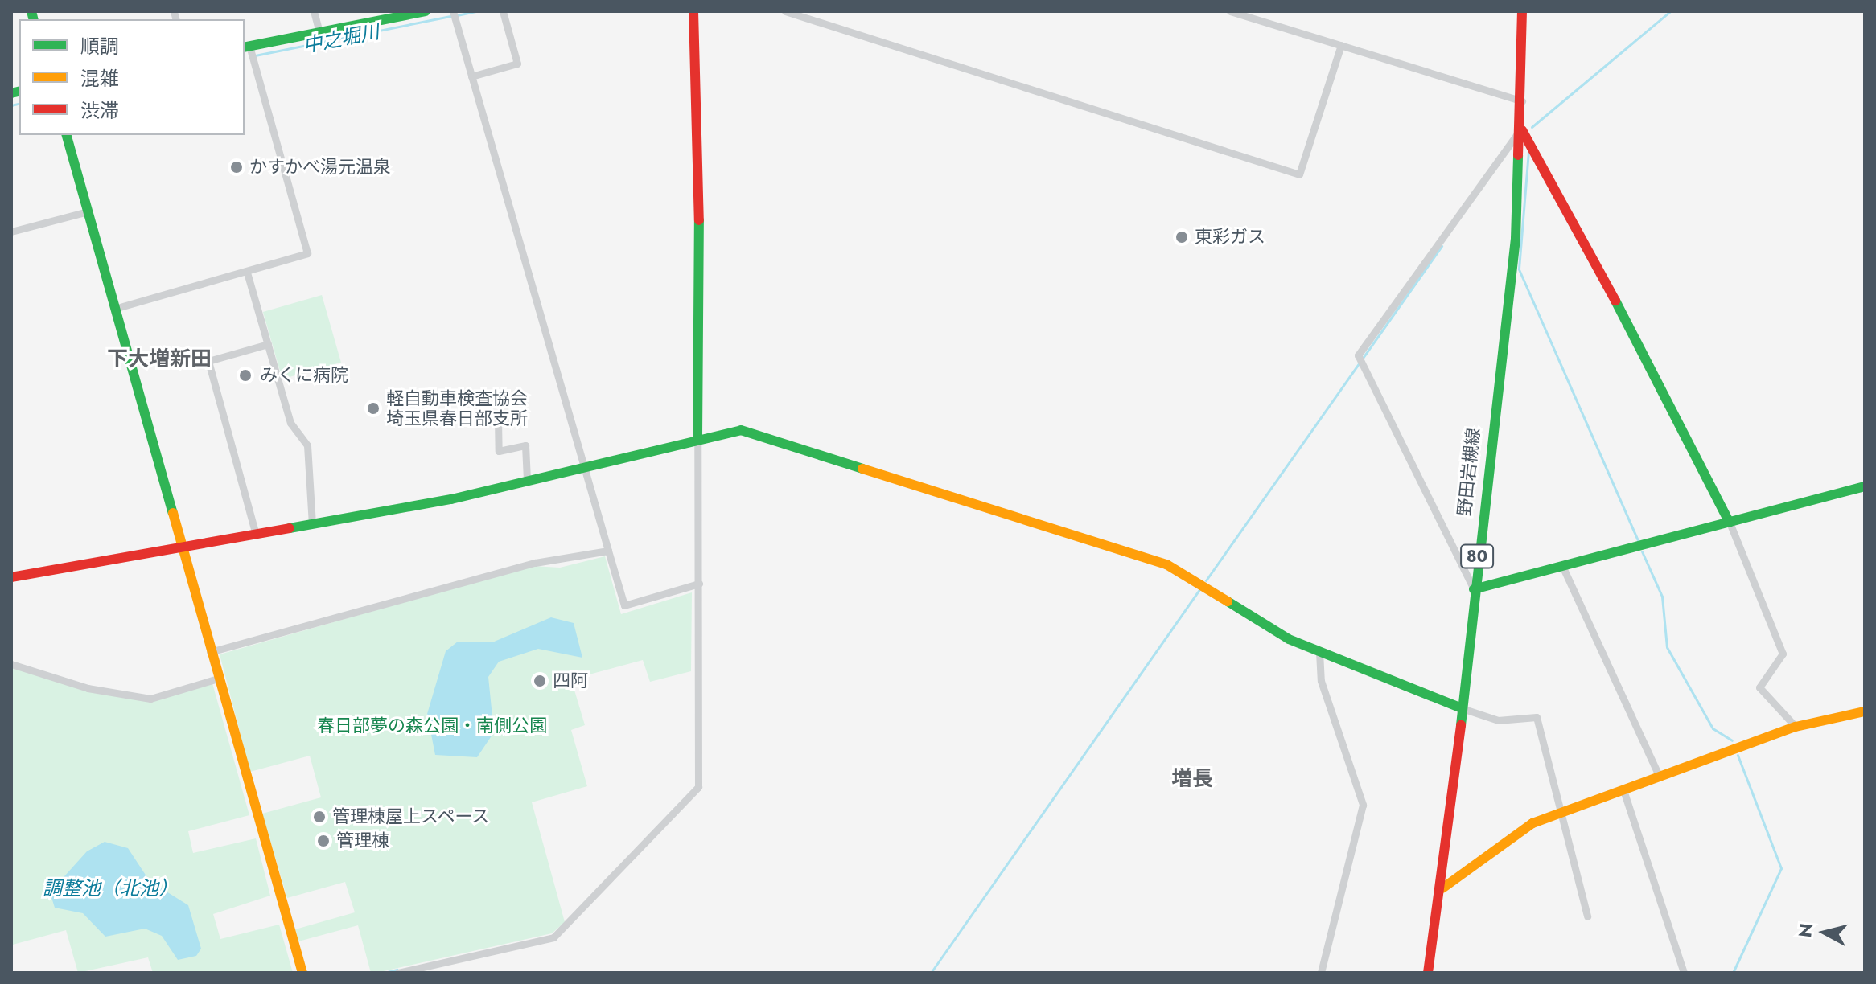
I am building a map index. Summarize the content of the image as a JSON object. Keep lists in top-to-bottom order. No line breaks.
{"streets":{"street":["野田岩槻線","80"]},"districts":["下大増新田","増長"],"water":["中之堀川","調整池（北池）"],"parks":["春日部夢の森公園・南側公園"],"places":["かすかべ湯元温泉","東彩ガス","みくに病院","軽自動車検査協会 埼玉県春日部支所","四阿","管理棟屋上スペース","管理棟"],"legend":["順調","混雑","渋滞"],"north":"left"}
